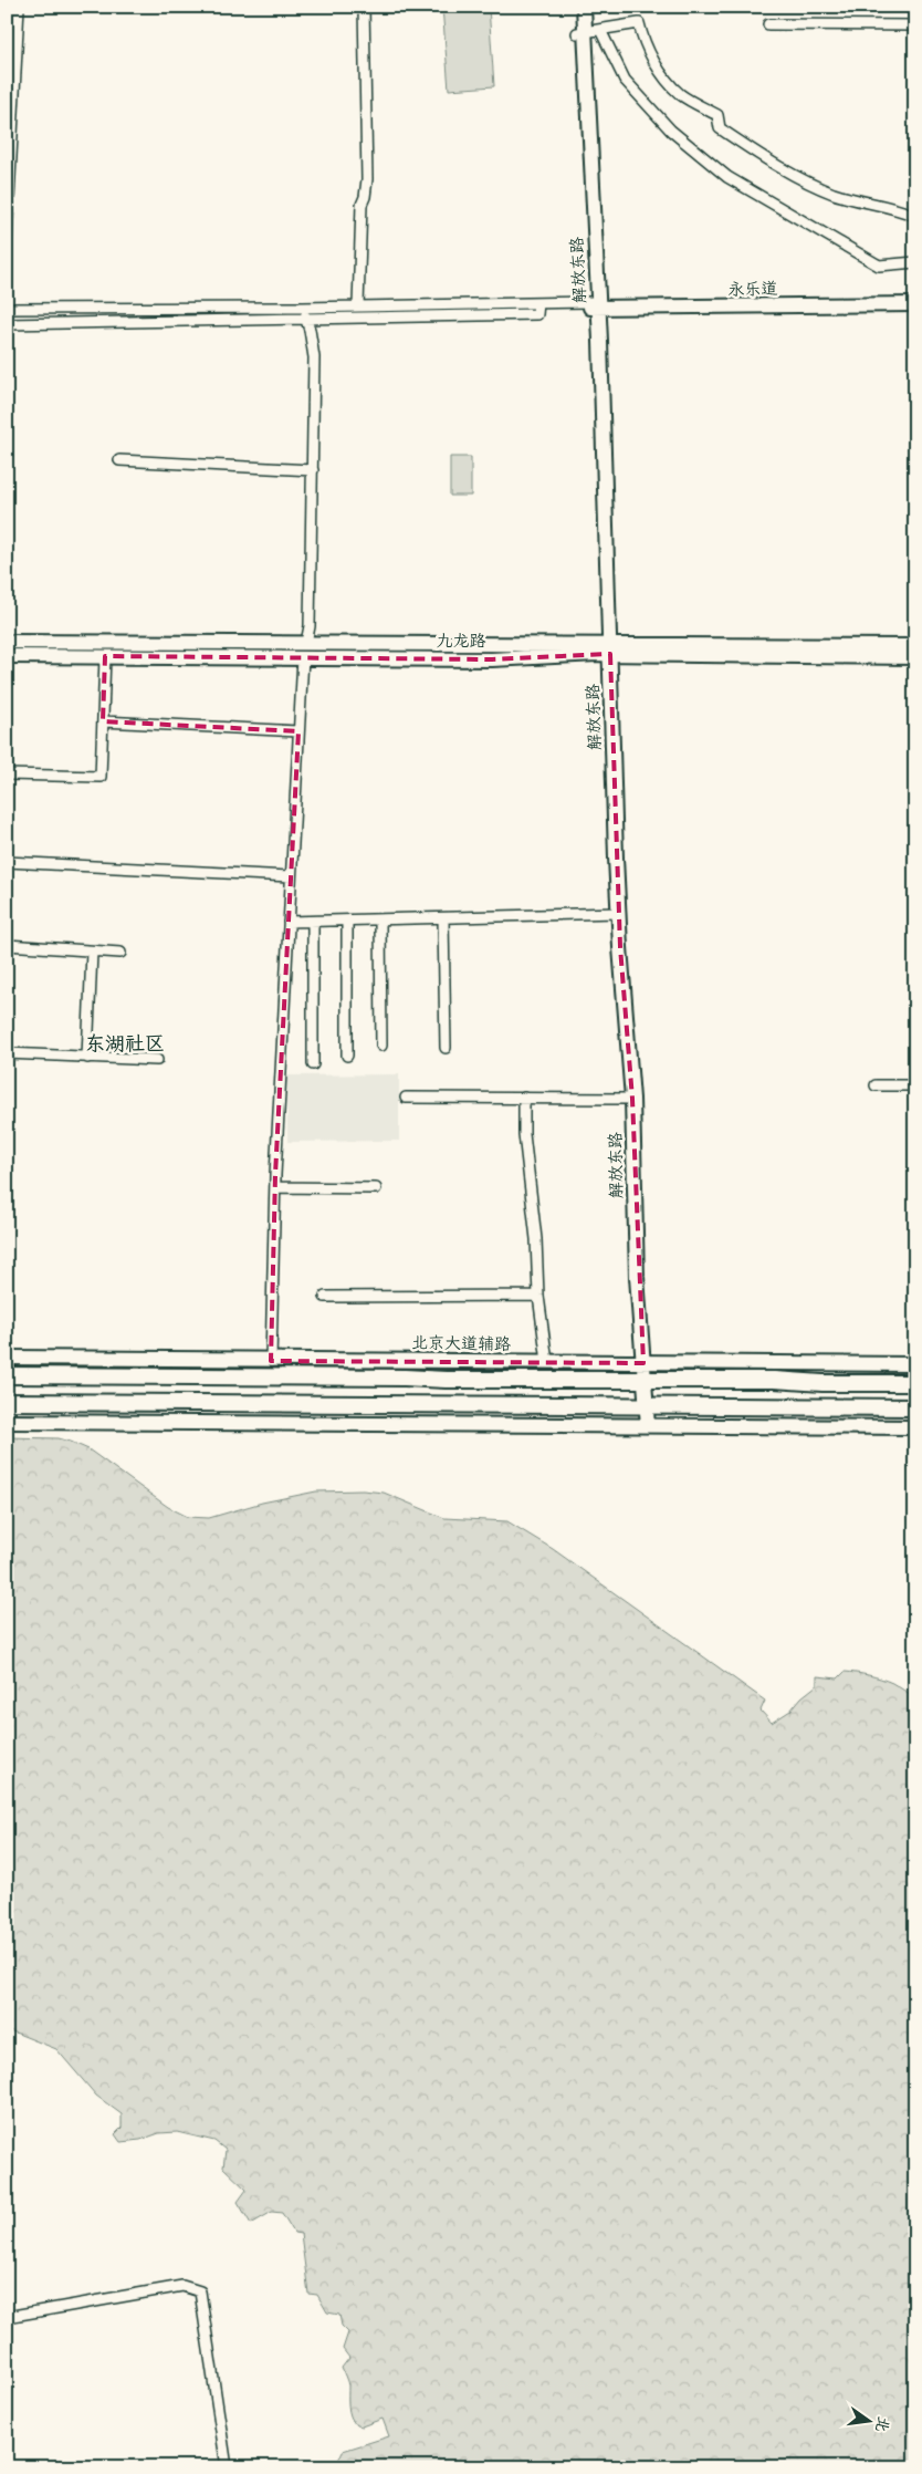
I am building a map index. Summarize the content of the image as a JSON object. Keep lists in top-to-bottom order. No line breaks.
{"streets":{"main road":["解放东路","永乐道","九龙路","北京大道辅路"]},"crossings":[["解放东路","永乐道"],["解放东路","九龙路"],["解放东路","北京大道辅路"]],"districts":["东湖社区"],"north":"right"}
